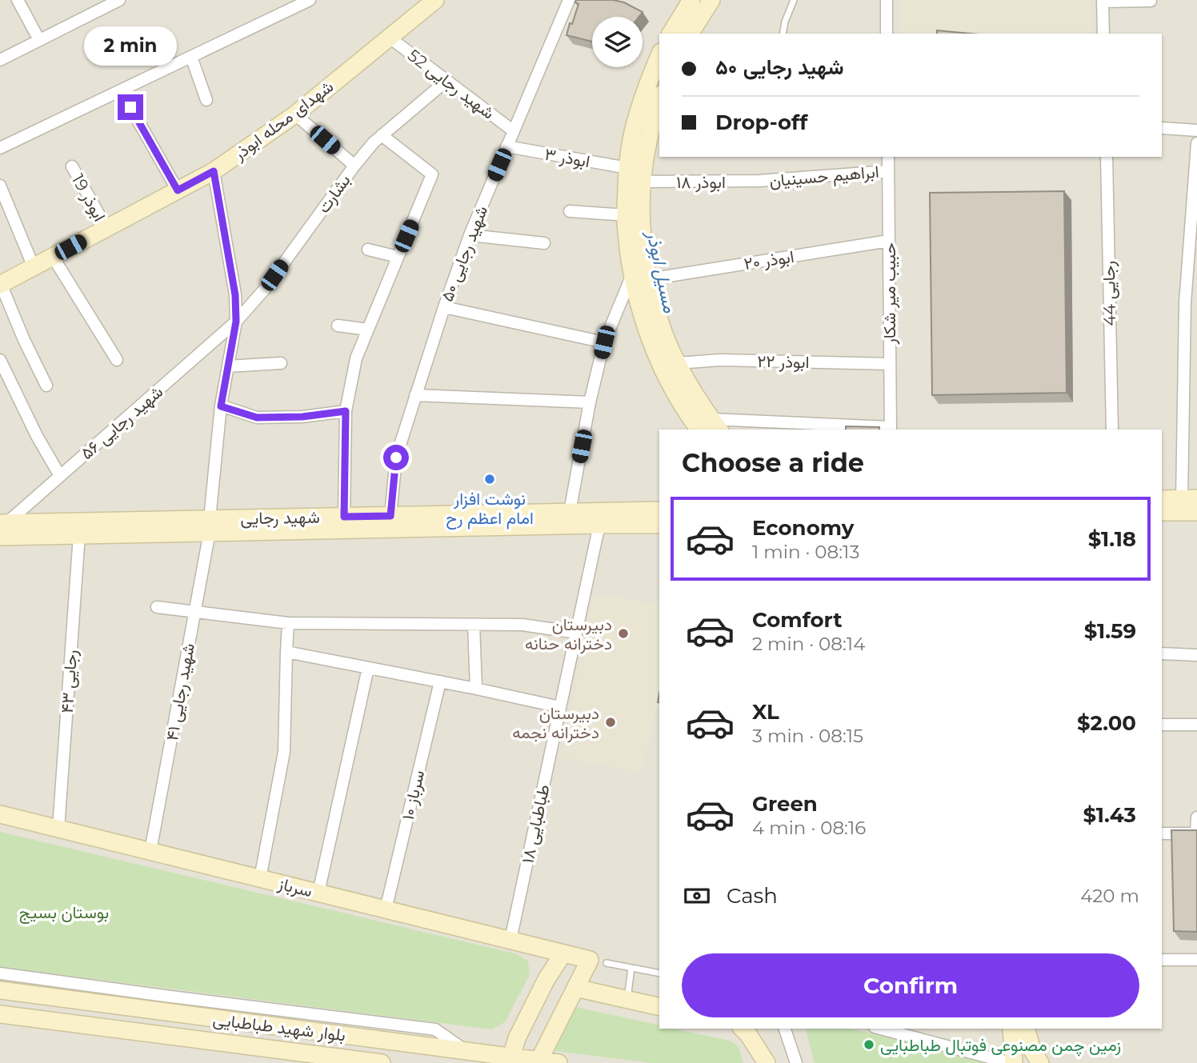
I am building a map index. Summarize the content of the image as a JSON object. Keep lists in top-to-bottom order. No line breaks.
{"streets":{"street":["شهید رجایی 52","شهدای محله ابوذر","ابوذر ۳","ابراهیم حسینیان","ابوذر ۱۸","بشارت","ابوذر 19","شهید رجایی ۵۰","ابوذر ۲۰","حبیب میر شکار","رجایی 44","ابوذر ۲۲","شهید رجایی ۵۶","شهید رجایی","رجایی ۴۳","شهید رجایی ۴۱","سرباز ۱۰","طباطبایی ۱۸","سرباز","بلوار شهید طباطبایی"]},"crossings":[["شهید رجایی 52","شهدای محله ابوذر"],["شهید رجایی 52","بشارت"],["شهید رجایی 52","شهید رجایی ۵۰"],["شهدای محله ابوذر","ابوذر 19"],["شهدای محله ابوذر","شهید رجایی ۴۱"],["ابوذر ۳","شهید رجایی ۵۰"],["ابراهیم حسینیان","ابوذر ۱۸"],["ابراهیم حسینیان","حبیب میر شکار"],["بشارت","شهید رجایی ۵۶"],["بشارت","شهید رجایی ۴۱"],["شهید رجایی ۵۰","شهید رجایی"],["ابوذر ۲۰","حبیب میر شکار"],["حبیب میر شکار","ابوذر ۲۲"],["شهید رجایی ۵۶","شهید رجایی"],["شهید رجایی ۵۶","شهید رجایی ۴۱"],["شهید رجایی","رجایی ۴۳"],["شهید رجایی","شهید رجایی ۴۱"],["شهید رجایی","طباطبایی ۱۸"],["رجایی ۴۳","سرباز"],["شهید رجایی ۴۱","سرباز"],["سرباز ۱۰","سرباز"],["طباطبایی ۱۸","سرباز"]],"water":["مسیل ابوذر"],"parks":["بوستان بسیج"],"places":["نوشت افزار امام اعظم رح","دبیرستان دخترانه حنانه","دبیرستان دخترانه نجمه","زمین چمن مصنوعی فوتبال طباطبایی"],"page":{"bubble":"2 min","banner":["شهید رجایی ۵۰","Drop-off"],"heading":"Choose a ride","list":[{"name":"Economy","note":"1 min · 08:13","value":"$1.18"},{"name":"Comfort","note":"2 min · 08:14","value":"$1.59"},{"name":"XL","note":"3 min · 08:15","value":"$2.00"},{"name":"Green","note":"4 min · 08:16","value":"$1.43"}],"pay":["Cash","420 m"],"buttons":"Confirm"}}
